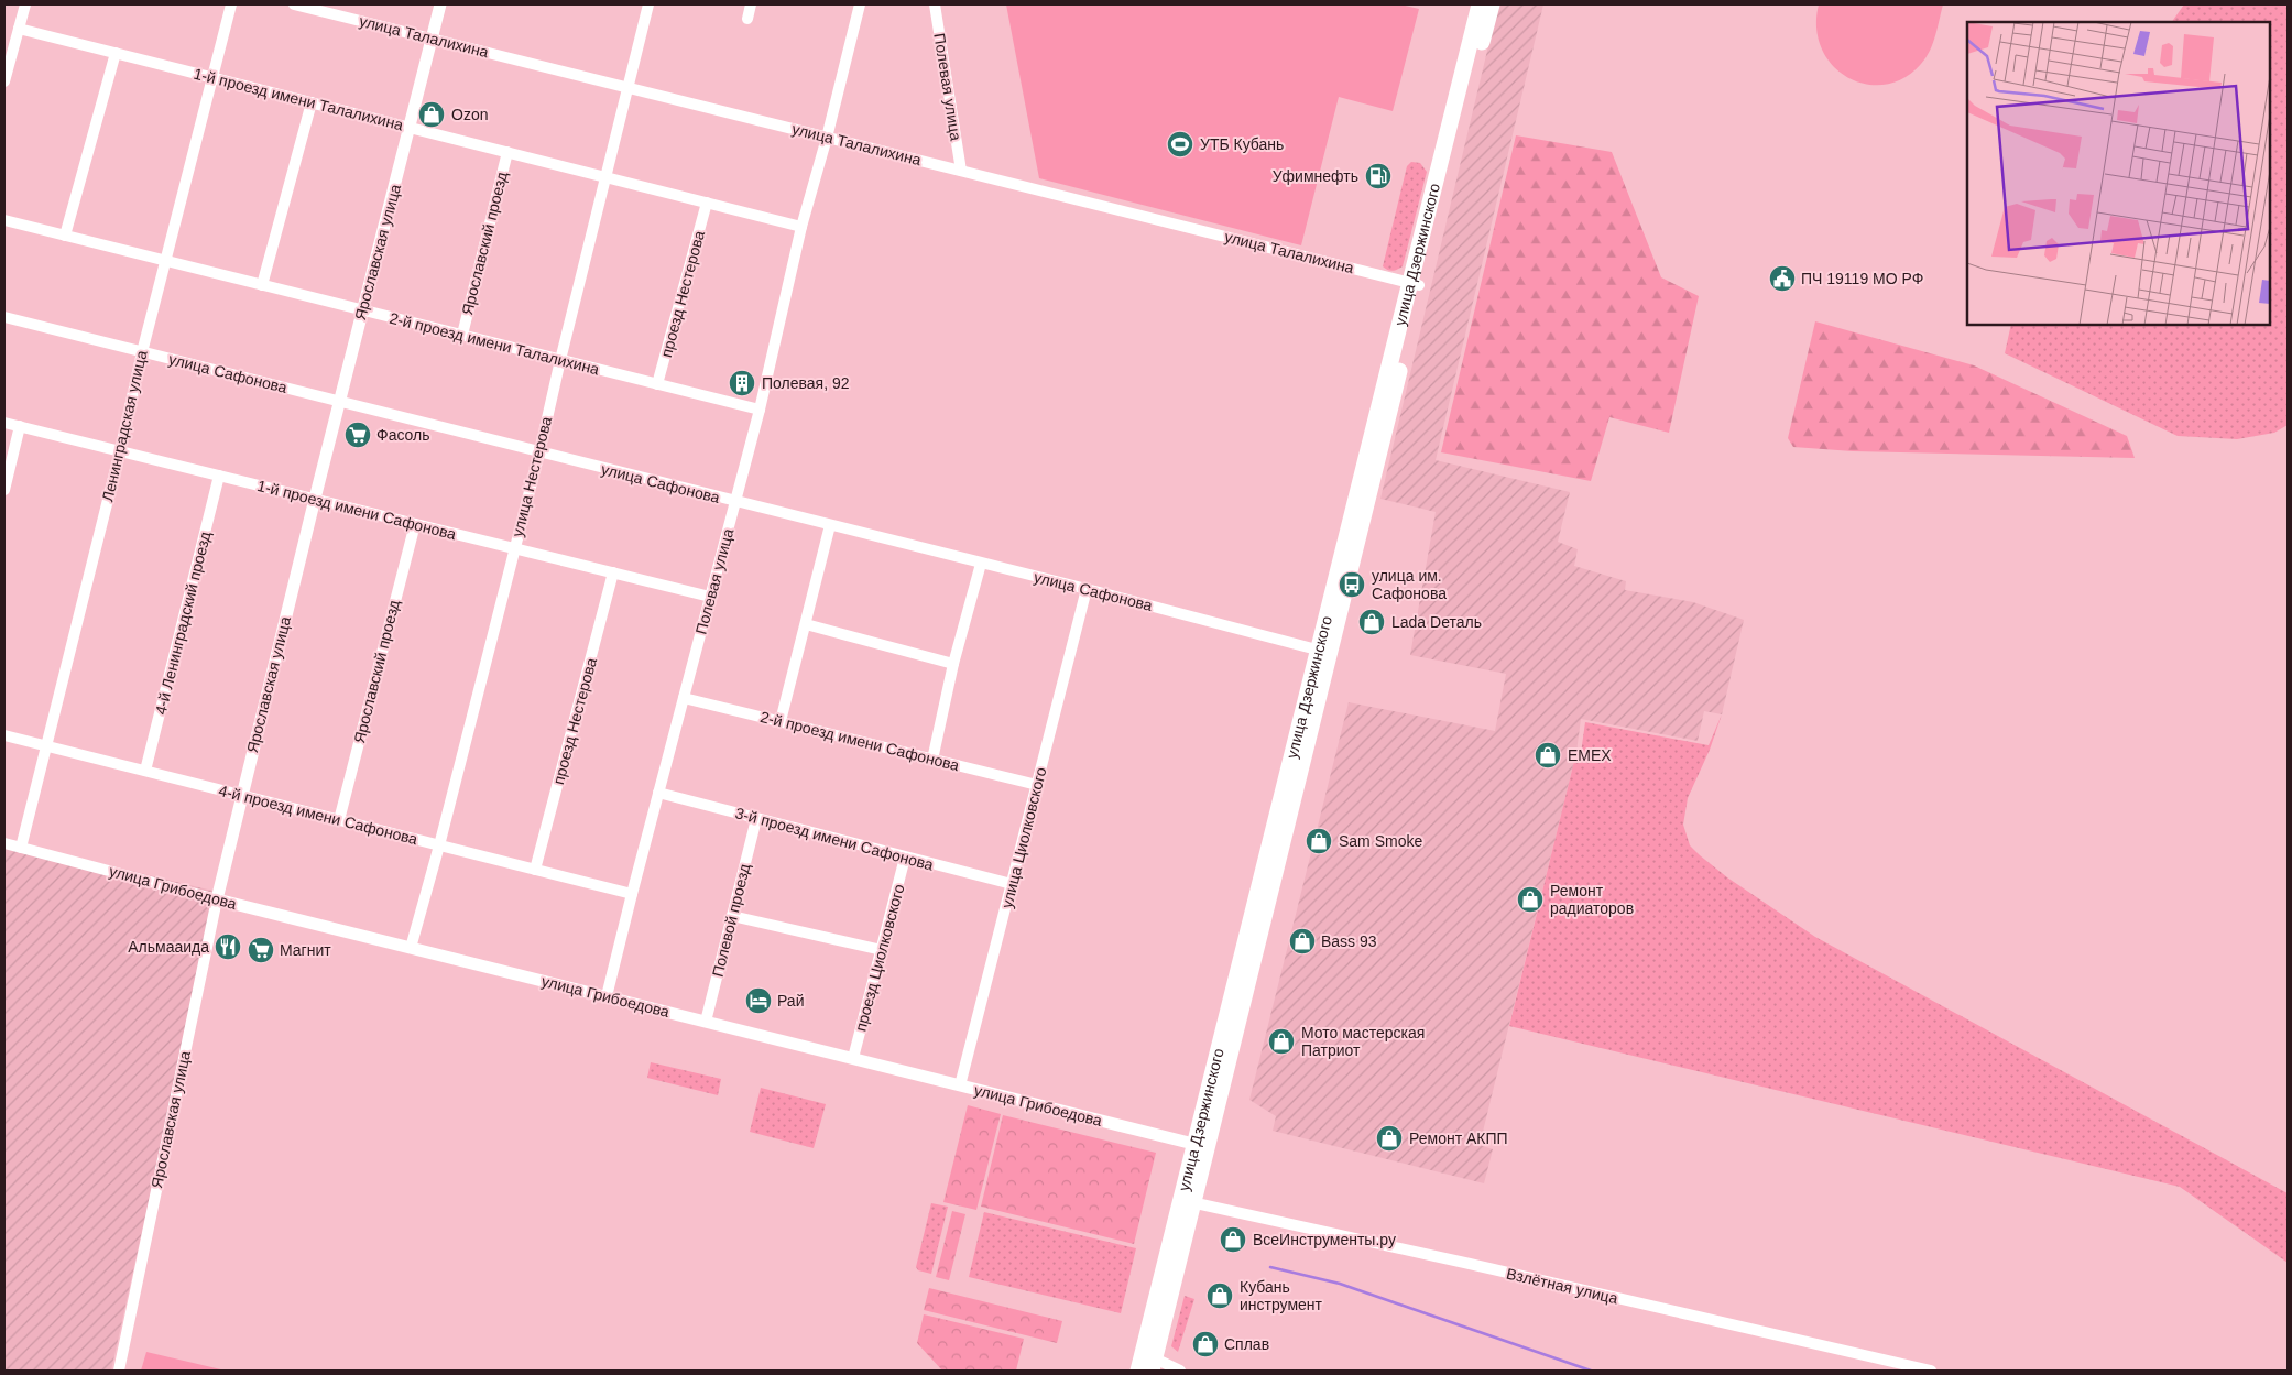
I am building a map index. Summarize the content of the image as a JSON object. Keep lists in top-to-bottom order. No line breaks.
{"streets":{"main road":["улица Дзержинского"],"street":["улица Талалихина","Полевая улица","1-й проезд имени Талалихина","Ярославский проезд","Ярославская улица","проезд Нестерова","2-й проезд имени Талалихина","улица Сафонова","Ленинградская улица","улица Нестерова","1-й проезд имени Сафонова","4-й Ленинградский проезд","2-й проезд имени Сафонова","4-й проезд имени Сафонова","улица Циолковского","3-й проезд имени Сафонова","улица Грибоедова","Полевой проезд","проезд Циолковского","Взлётная улица"]},"crossings":[["улица Талалихина","Полевая улица"],["улица Талалихина","Ярославская улица"],["улица Талалихина","улица Дзержинского"],["улица Талалихина","улица Нестерова"],["Полевая улица","1-й проезд имени Талалихина"],["Полевая улица","2-й проезд имени Талалихина"],["Полевая улица","улица Сафонова"],["Полевая улица","1-й проезд имени Сафонова"],["Полевая улица","2-й проезд имени Сафонова"],["Полевая улица","4-й проезд имени Сафонова"],["Полевая улица","3-й проезд имени Сафонова"],["Полевая улица","улица Грибоедова"],["1-й проезд имени Талалихина","Ярославский проезд"],["1-й проезд имени Талалихина","Ярославская улица"],["1-й проезд имени Талалихина","проезд Нестерова"],["1-й проезд имени Талалихина","Ленинградская улица"],["1-й проезд имени Талалихина","улица Нестерова"],["Ярославский проезд","2-й проезд имени Талалихина"],["Ярославский проезд","1-й проезд имени Сафонова"],["Ярославский проезд","4-й проезд имени Сафонова"],["Ярославская улица","2-й проезд имени Талалихина"],["Ярославская улица","улица Сафонова"],["Ярославская улица","1-й проезд имени Сафонова"],["Ярославская улица","4-й проезд имени Сафонова"],["Ярославская улица","улица Грибоедова"],["улица Дзержинского","улица Сафонова"],["улица Дзержинского","улица Грибоедова"],["улица Дзержинского","Взлётная улица"],["проезд Нестерова","2-й проезд имени Талалихина"],["проезд Нестерова","1-й проезд имени Сафонова"],["проезд Нестерова","4-й проезд имени Сафонова"],["2-й проезд имени Талалихина","Ленинградская улица"],["2-й проезд имени Талалихина","улица Нестерова"],["улица Сафонова","Ленинградская улица"],["улица Сафонова","улица Нестерова"],["улица Сафонова","улица Циолковского"],["Ленинградская улица","1-й проезд имени Сафонова"],["Ленинградская улица","4-й проезд имени Сафонова"],["Ленинградская улица","улица Грибоедова"],["улица Нестерова","1-й проезд имени Сафонова"],["улица Нестерова","4-й проезд имени Сафонова"],["улица Нестерова","улица Грибоедова"],["1-й проезд имени Сафонова","4-й Ленинградский проезд"],["4-й Ленинградский проезд","4-й проезд имени Сафонова"],["2-й проезд имени Сафонова","улица Циолковского"],["улица Циолковского","3-й проезд имени Сафонова"],["улица Циолковского","улица Грибоедова"],["3-й проезд имени Сафонова","Полевой проезд"],["3-й проезд имени Сафонова","проезд Циолковского"],["улица Грибоедова","Полевой проезд"],["улица Грибоедова","проезд Циолковского"]],"places":{"shop":["Ozon","Lada Dеталь","EMEX","Sam Smoke","Ремонт радиаторов","Bass 93","Мото мастерская Патриот","Ремонт АКПП","ВсеИнструменты.ру","Кубань инструмент","Сплав"],"sports":["УТБ Кубань"],"fuel station":["Уфимнефть"],"public building":["ПЧ 19119 МО РФ"],"building":["Полевая, 92"],"supermarket":["Фасоль","Магнит"],"bus stop":["улица им. Сафонова"],"restaurant":["Альмааида"],"hotel":["Рай"]}}
